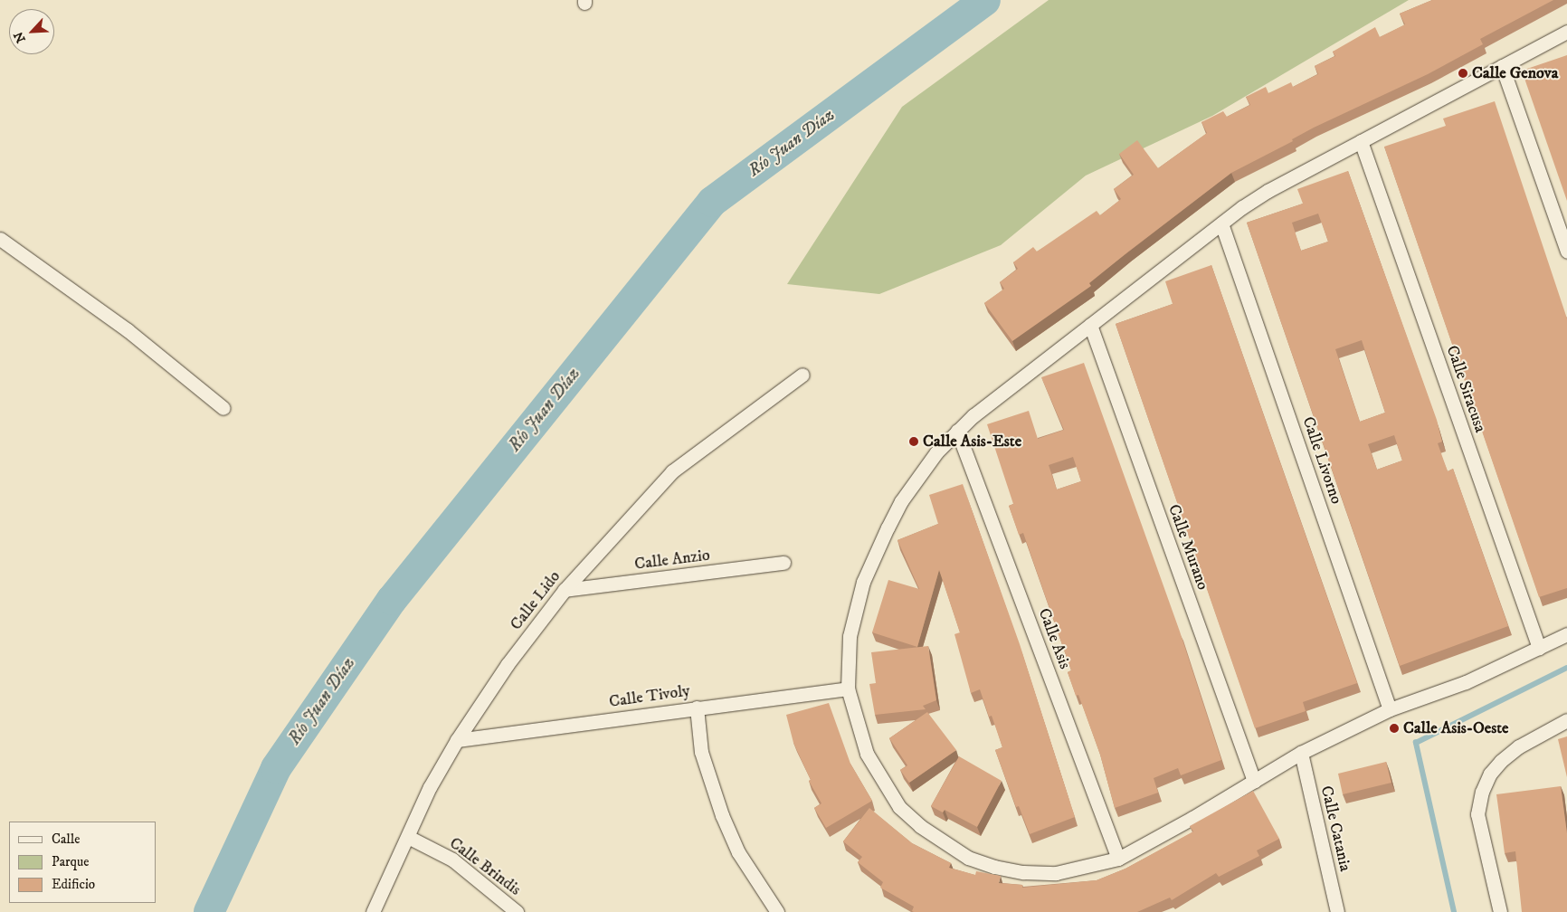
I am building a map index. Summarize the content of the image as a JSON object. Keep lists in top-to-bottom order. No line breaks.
{"streets":{"street":["Calle Siracusa","Calle Livorno","Calle Murano","Calle Anzio","Calle Lido","Calle Asis","Calle Tivoly","Calle Catania","Calle Brindis"]},"crossings":[["Calle Anzio","Calle Lido"],["Calle Lido","Calle Tivoly"],["Calle Lido","Calle Brindis"]],"water":["Río Juan Díaz"],"places":["Calle Genova","Calle Asis-Este","Calle Asis-Oeste"],"legend":["Calle","Parque","Edificio"],"north":"bottom left"}
